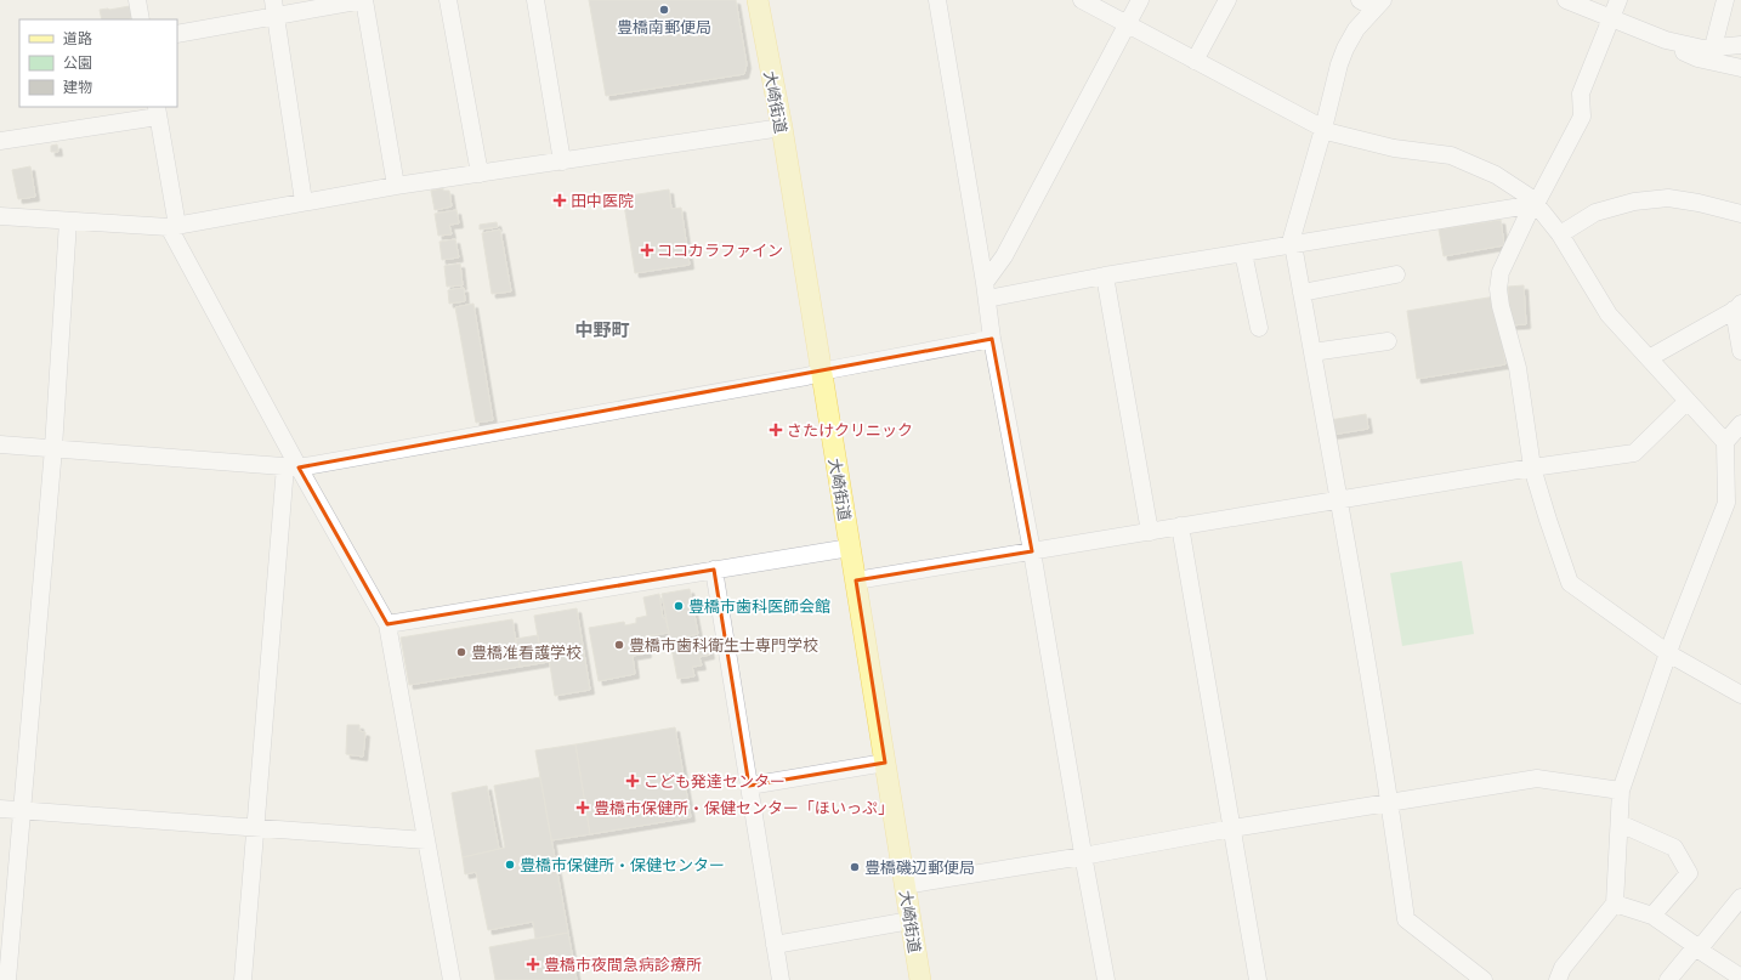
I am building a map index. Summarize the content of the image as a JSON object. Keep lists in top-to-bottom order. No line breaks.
{"streets":{"main road":["大崎街道"]},"districts":["中野町"],"places":{"other":["豊橋南郵便局","豊橋市歯科医師会館","豊橋市歯科衛生士専門学校","豊橋准看護学校","豊橋市保健所・保健センター","豊橋磯辺郵便局"],"health":["田中医院","ココカラファイン","さたけクリニック","こども発達センター","豊橋市保健所・保健センター「ほいっぷ」","豊橋市夜間急病診療所"]},"legend":["道路","公園","建物"]}
